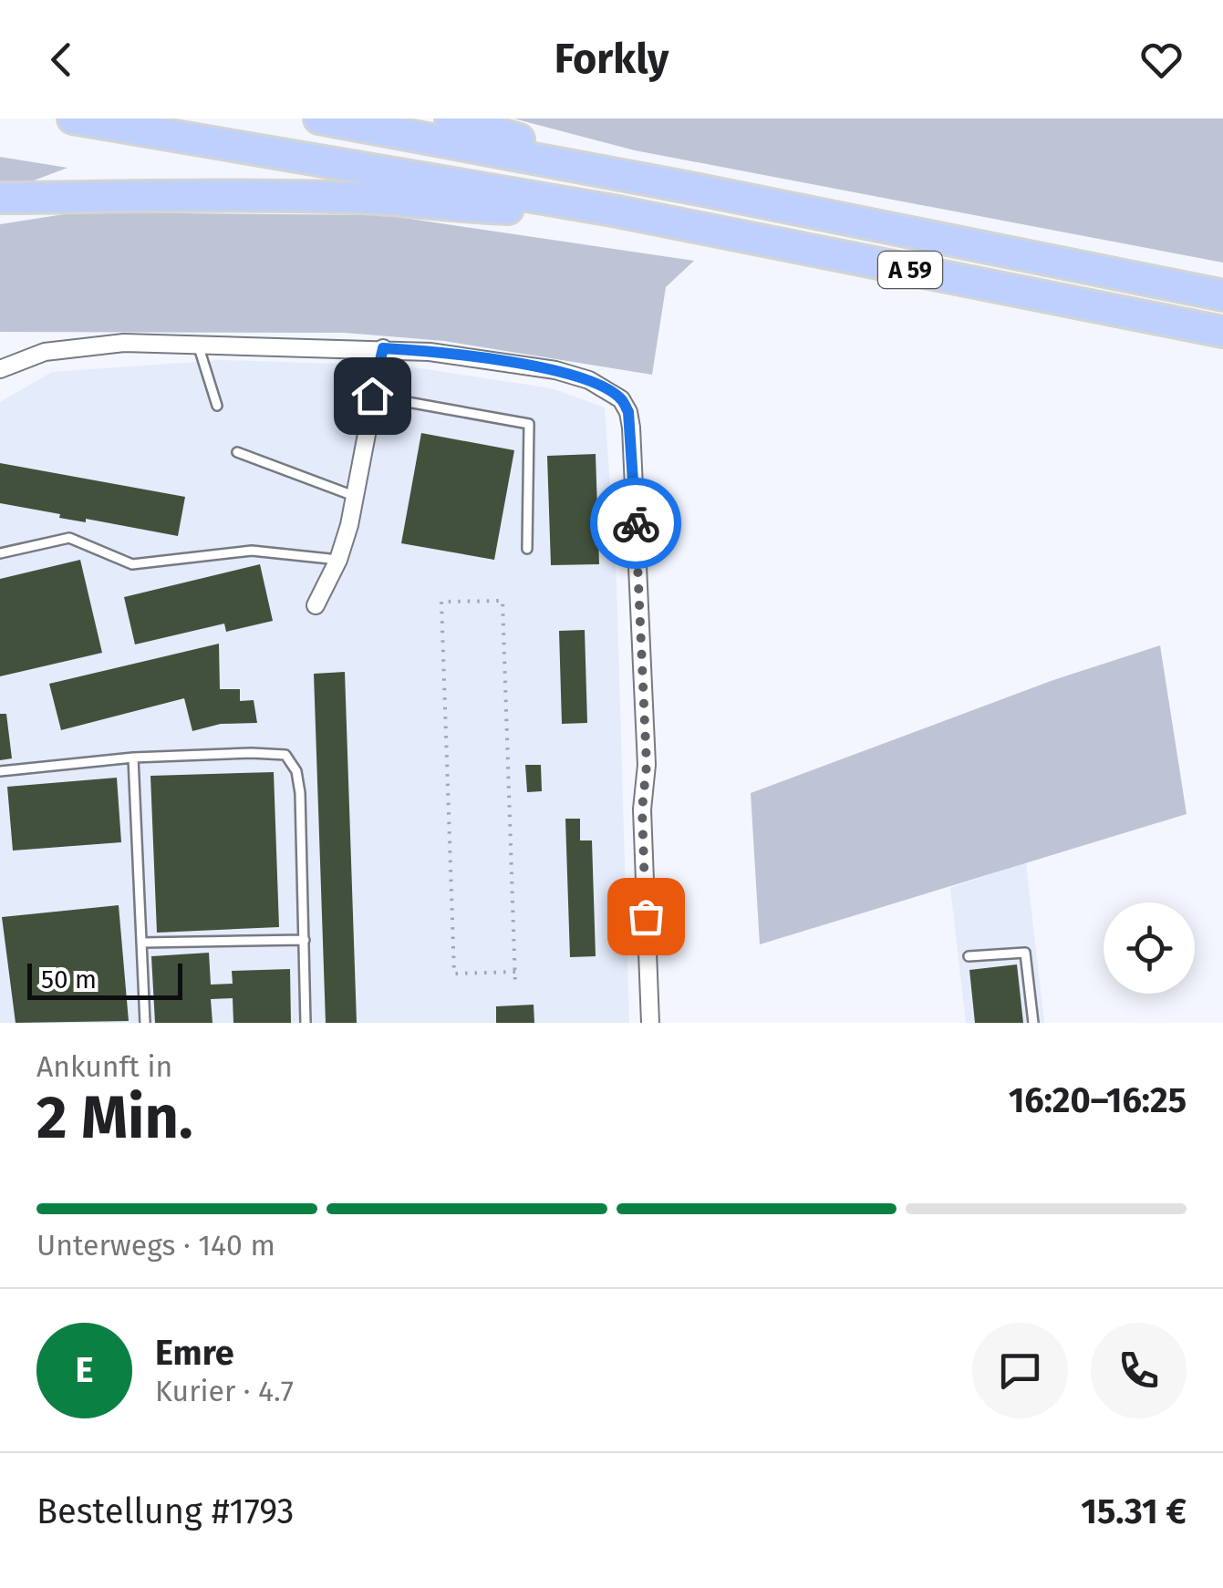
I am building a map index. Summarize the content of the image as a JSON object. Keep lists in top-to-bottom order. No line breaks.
{"streets":{"highway":["A 59"]},"scale_bar":"50 m","page":{"header":"Forkly","scale":"50 m","heading":["2 Min.","Ankunft in","16:20–16:25"],"panel":["Emre","Kurier · 4.7","Bestellung #1793","15.31 €"],"bar":"Unterwegs · 140 m","round":"E"}}
